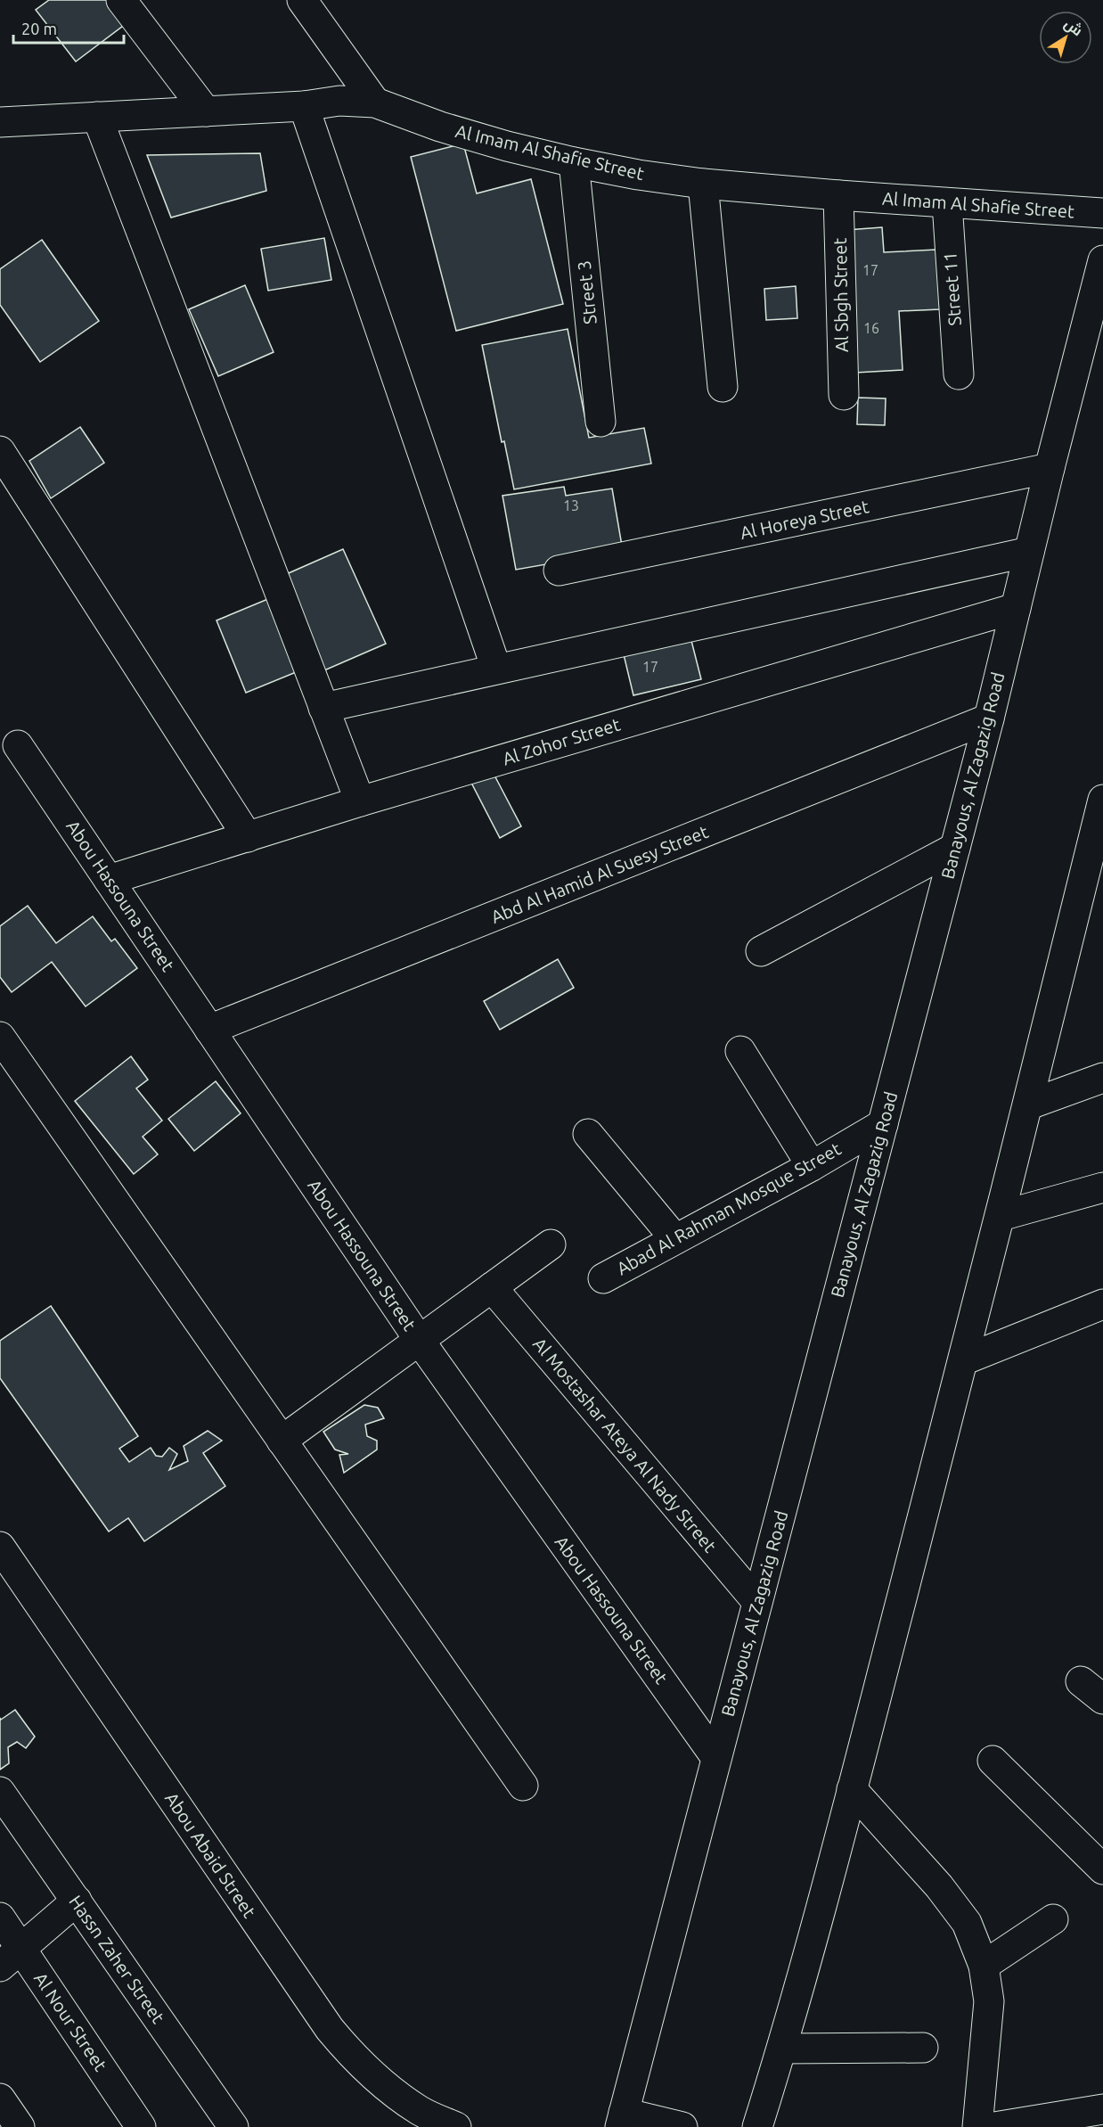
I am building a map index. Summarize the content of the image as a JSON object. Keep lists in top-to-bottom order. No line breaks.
{"streets":{"street":["Al Imam Al Shafie Street","Street 11","Street 3","Al Sbgh Street","Al Horeya Street","Al Zohor Street","Banayous, Al Zagazig Road","Abd Al Hamid Al Suesy Street","Abou Hassouna Street","Abad Al Rahman Mosque Street","Al Mostashar Ateya Al Nady Street","Abou Abaid Street","Hassn Zaher Street","Al Nour Street"]},"crossings":[["Al Imam Al Shafie Street","Street 11"],["Al Imam Al Shafie Street","Street 3"],["Al Imam Al Shafie Street","Al Sbgh Street"],["Al Horeya Street","Banayous, Al Zagazig Road"],["Al Zohor Street","Banayous, Al Zagazig Road"],["Al Zohor Street","Abou Hassouna Street"],["Banayous, Al Zagazig Road","Abd Al Hamid Al Suesy Street"],["Banayous, Al Zagazig Road","Abou Hassouna Street"],["Banayous, Al Zagazig Road","Abad Al Rahman Mosque Street"],["Banayous, Al Zagazig Road","Al Mostashar Ateya Al Nady Street"],["Abd Al Hamid Al Suesy Street","Abou Hassouna Street"]],"house_numbers":["17","16","13","17"],"scale_bar":"20 m","north":"top right"}
